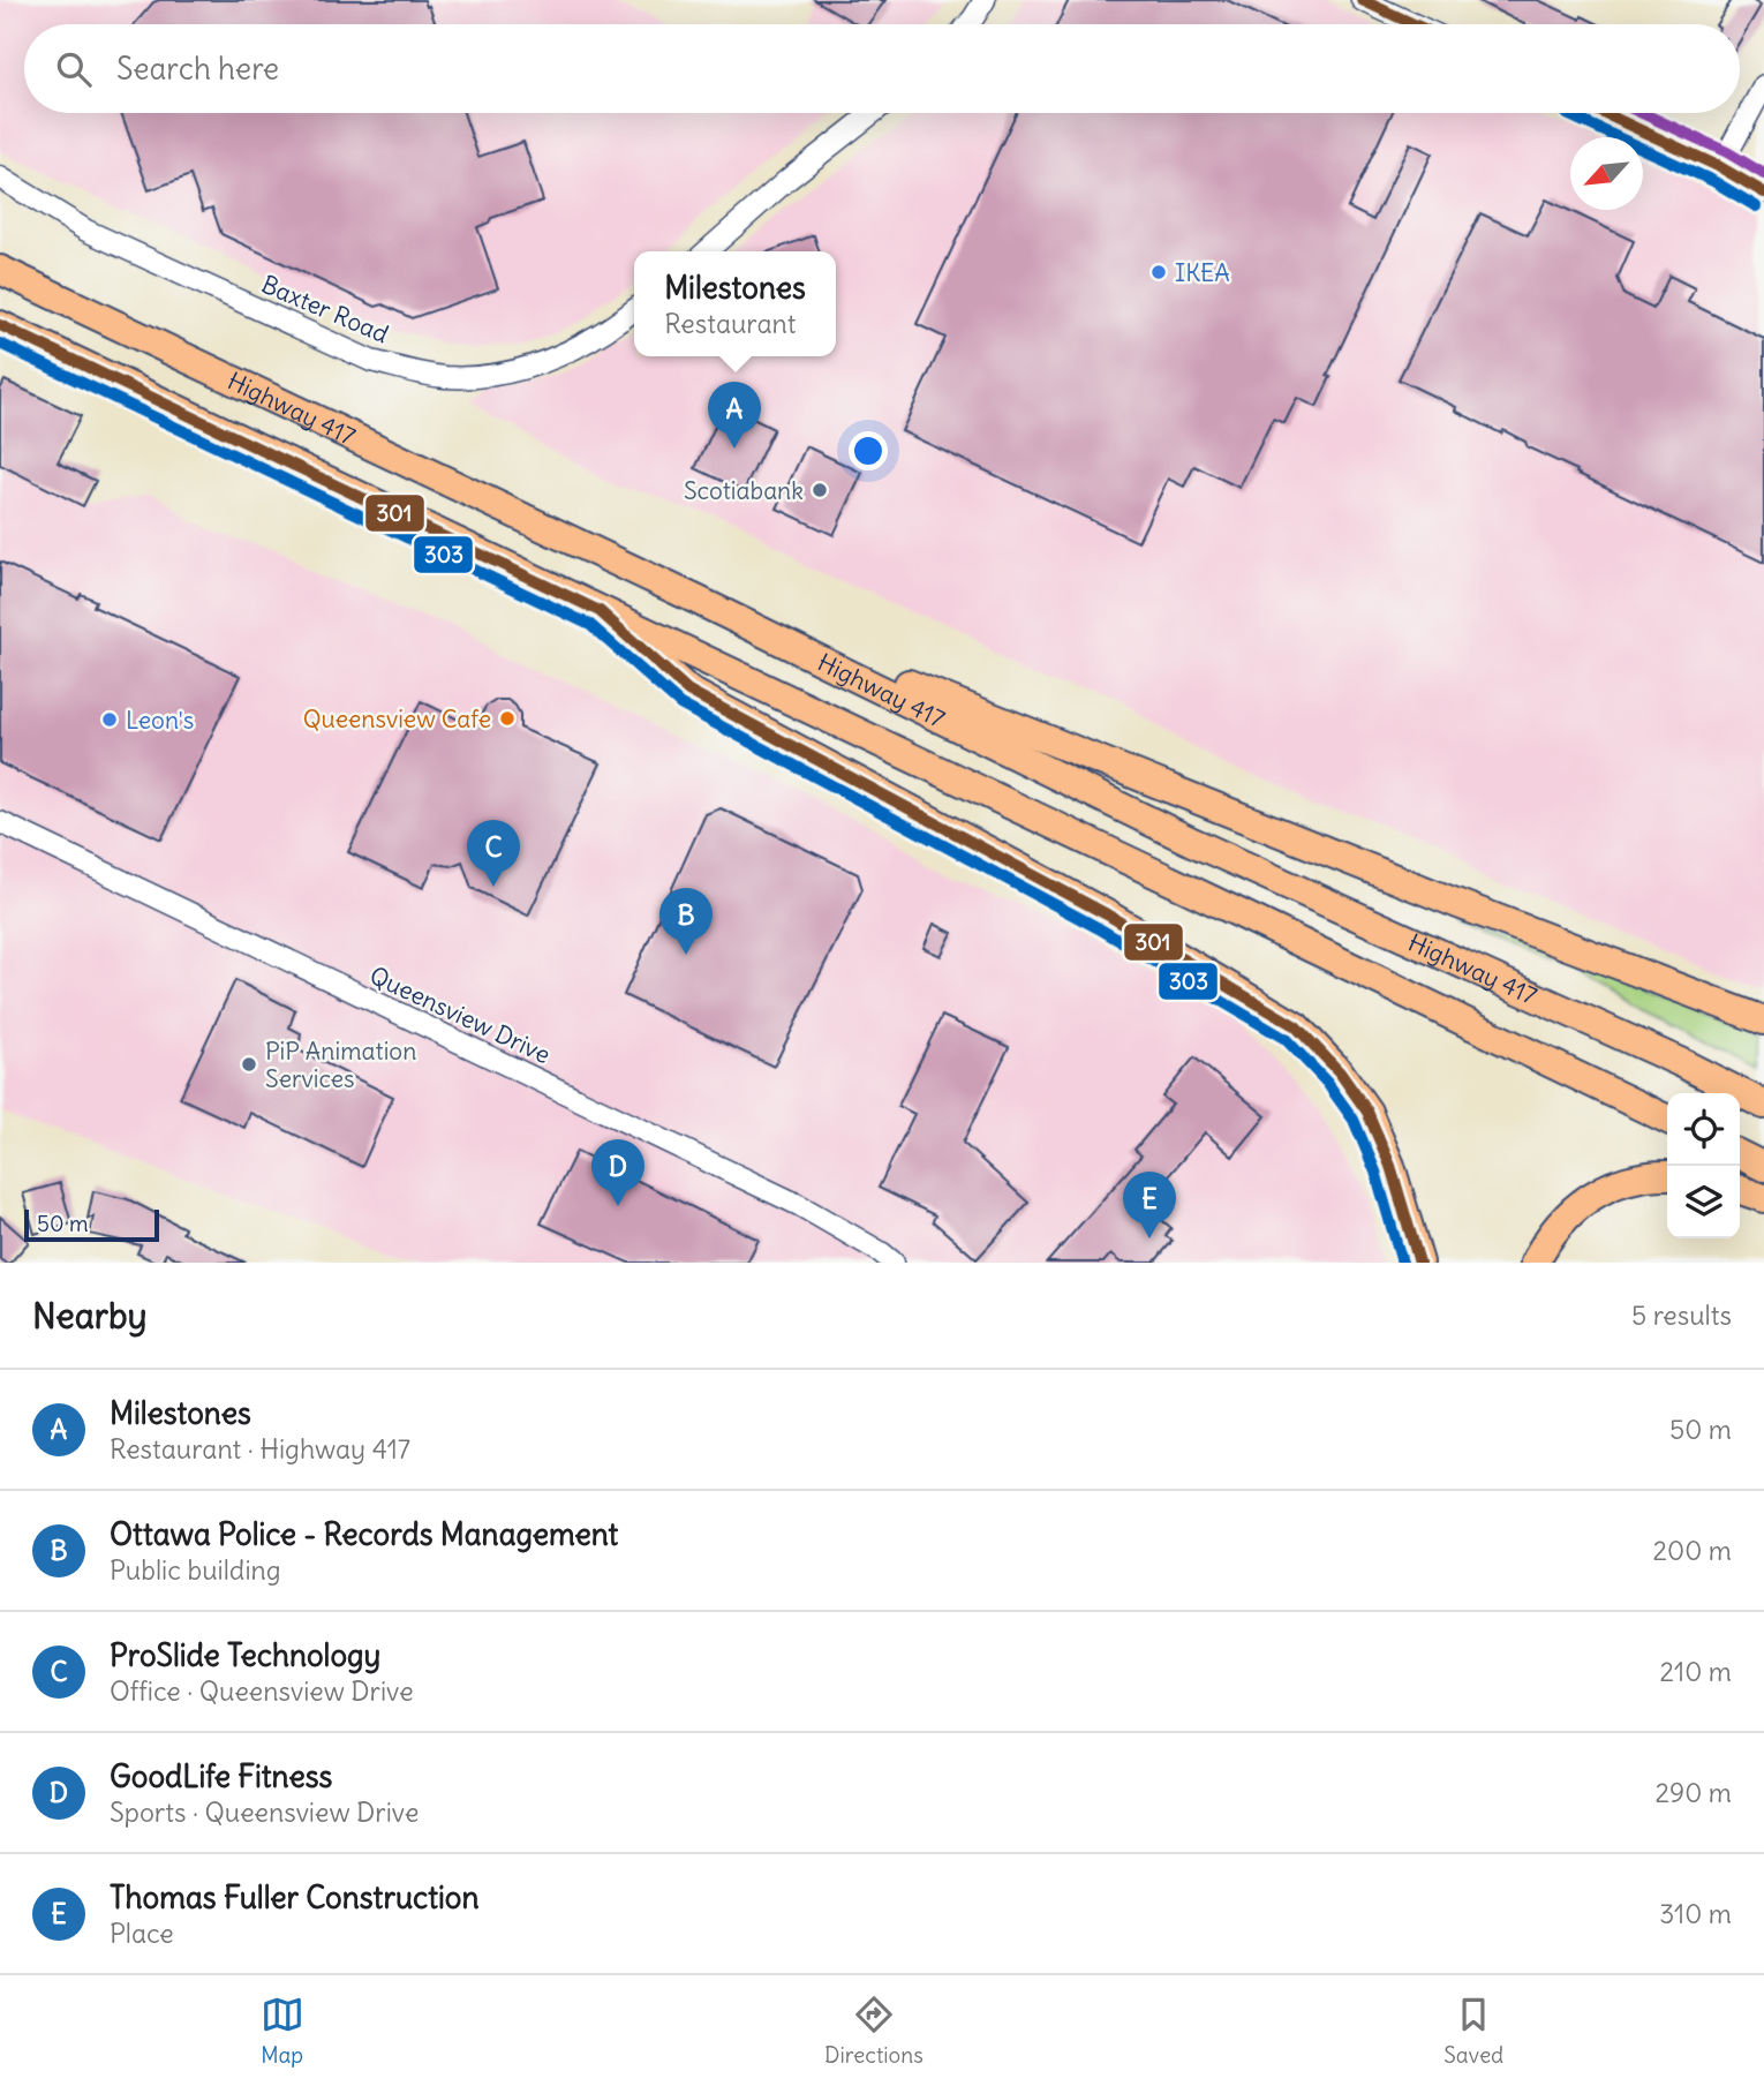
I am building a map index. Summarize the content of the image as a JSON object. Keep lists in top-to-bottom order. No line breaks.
{"streets":{"highway":["Highway 417"],"street":["Baxter Road","Queensview Drive"]},"places":["IKEA","Scotiabank","Queensview Cafe","Leon's","PiP Animation Services"],"lines":["transit line 301","transit line 303"],"scale_bar":"50 m","north":"bottom left","page":{"search":"Search here","popup":["Milestones","Restaurant"],"pins":["A","C","B","D","E"],"scale":"50 m","heading":["Nearby","5 results"],"list":[{"mark":"A","name":"Milestones","note":"Restaurant · Highway 417","value":"50 m"},{"mark":"B","name":"Ottawa Police - Records Management","note":"Public building","value":"200 m"},{"mark":"C","name":"ProSlide Technology","note":"Office · Queensview Drive","value":"210 m"},{"mark":"D","name":"GoodLife Fitness","note":"Sports · Queensview Drive","value":"290 m"},{"mark":"E","name":"Thomas Fuller Construction","note":"Place","value":"310 m"}],"nav":["Map","Directions","Saved"]}}
